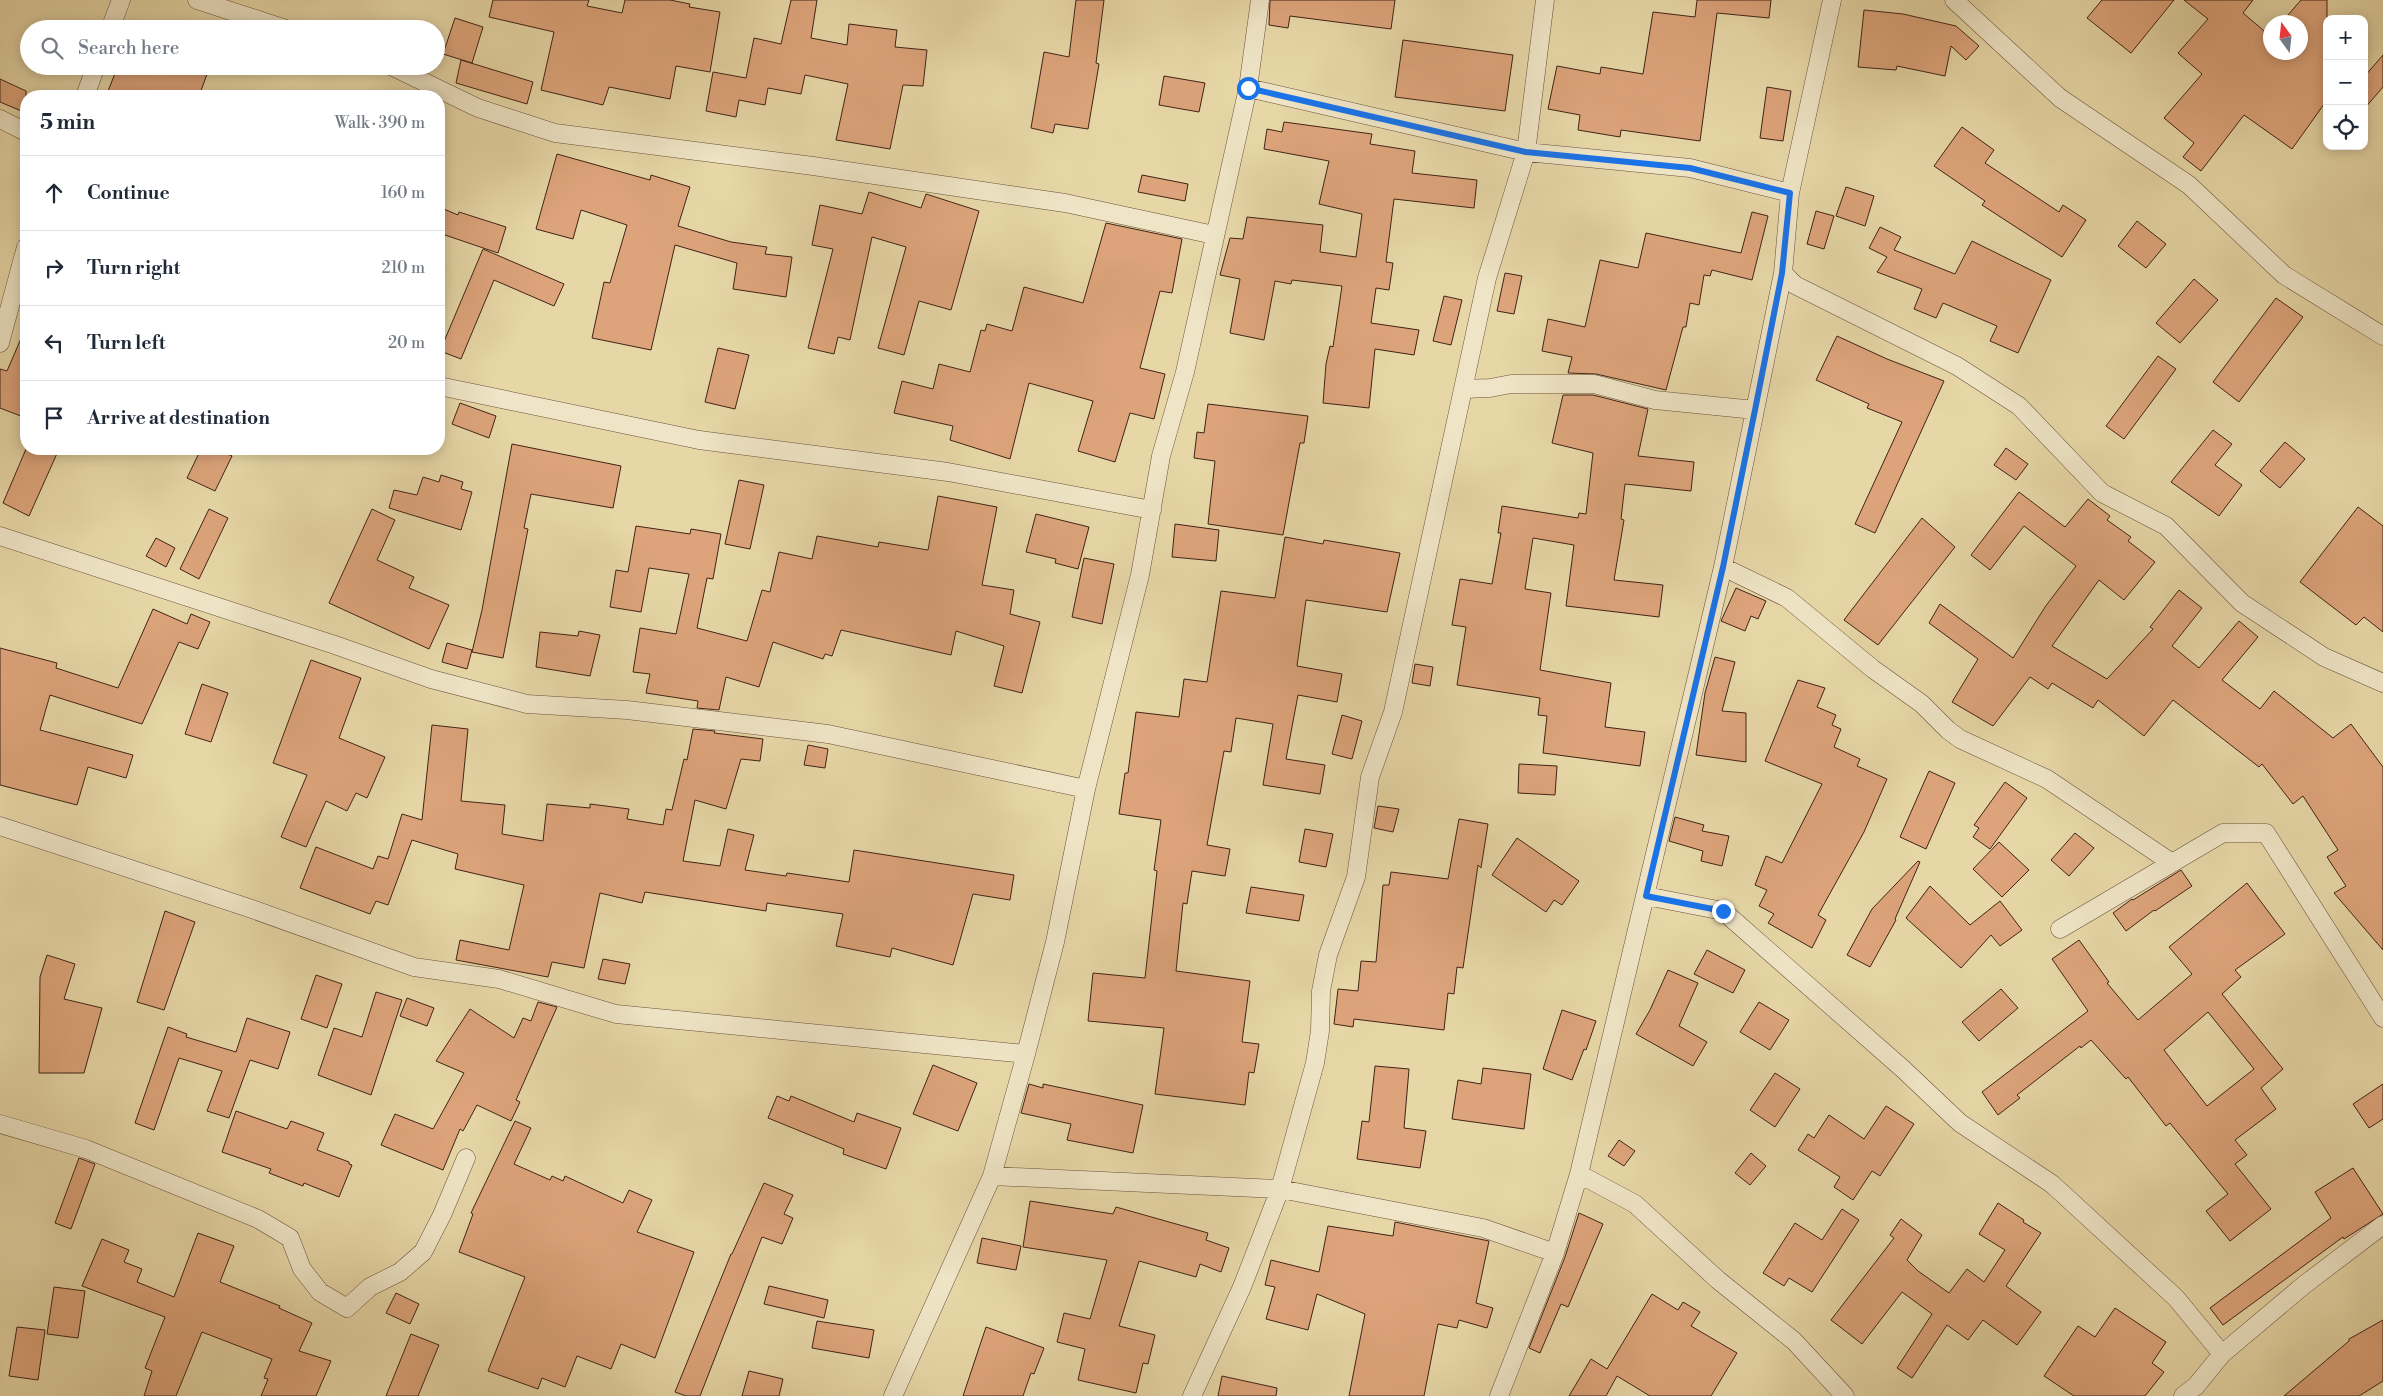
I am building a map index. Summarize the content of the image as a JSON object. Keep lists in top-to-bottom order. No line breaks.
{"north":"top","page":{"map_buttons":["+","−"],"search":"Search here","heading":["5 min","Walk · 390 m"],"list":[["Continue","160 m"],["Turn right","210 m"],["Turn left","20 m"],"Arrive at destination"]}}
